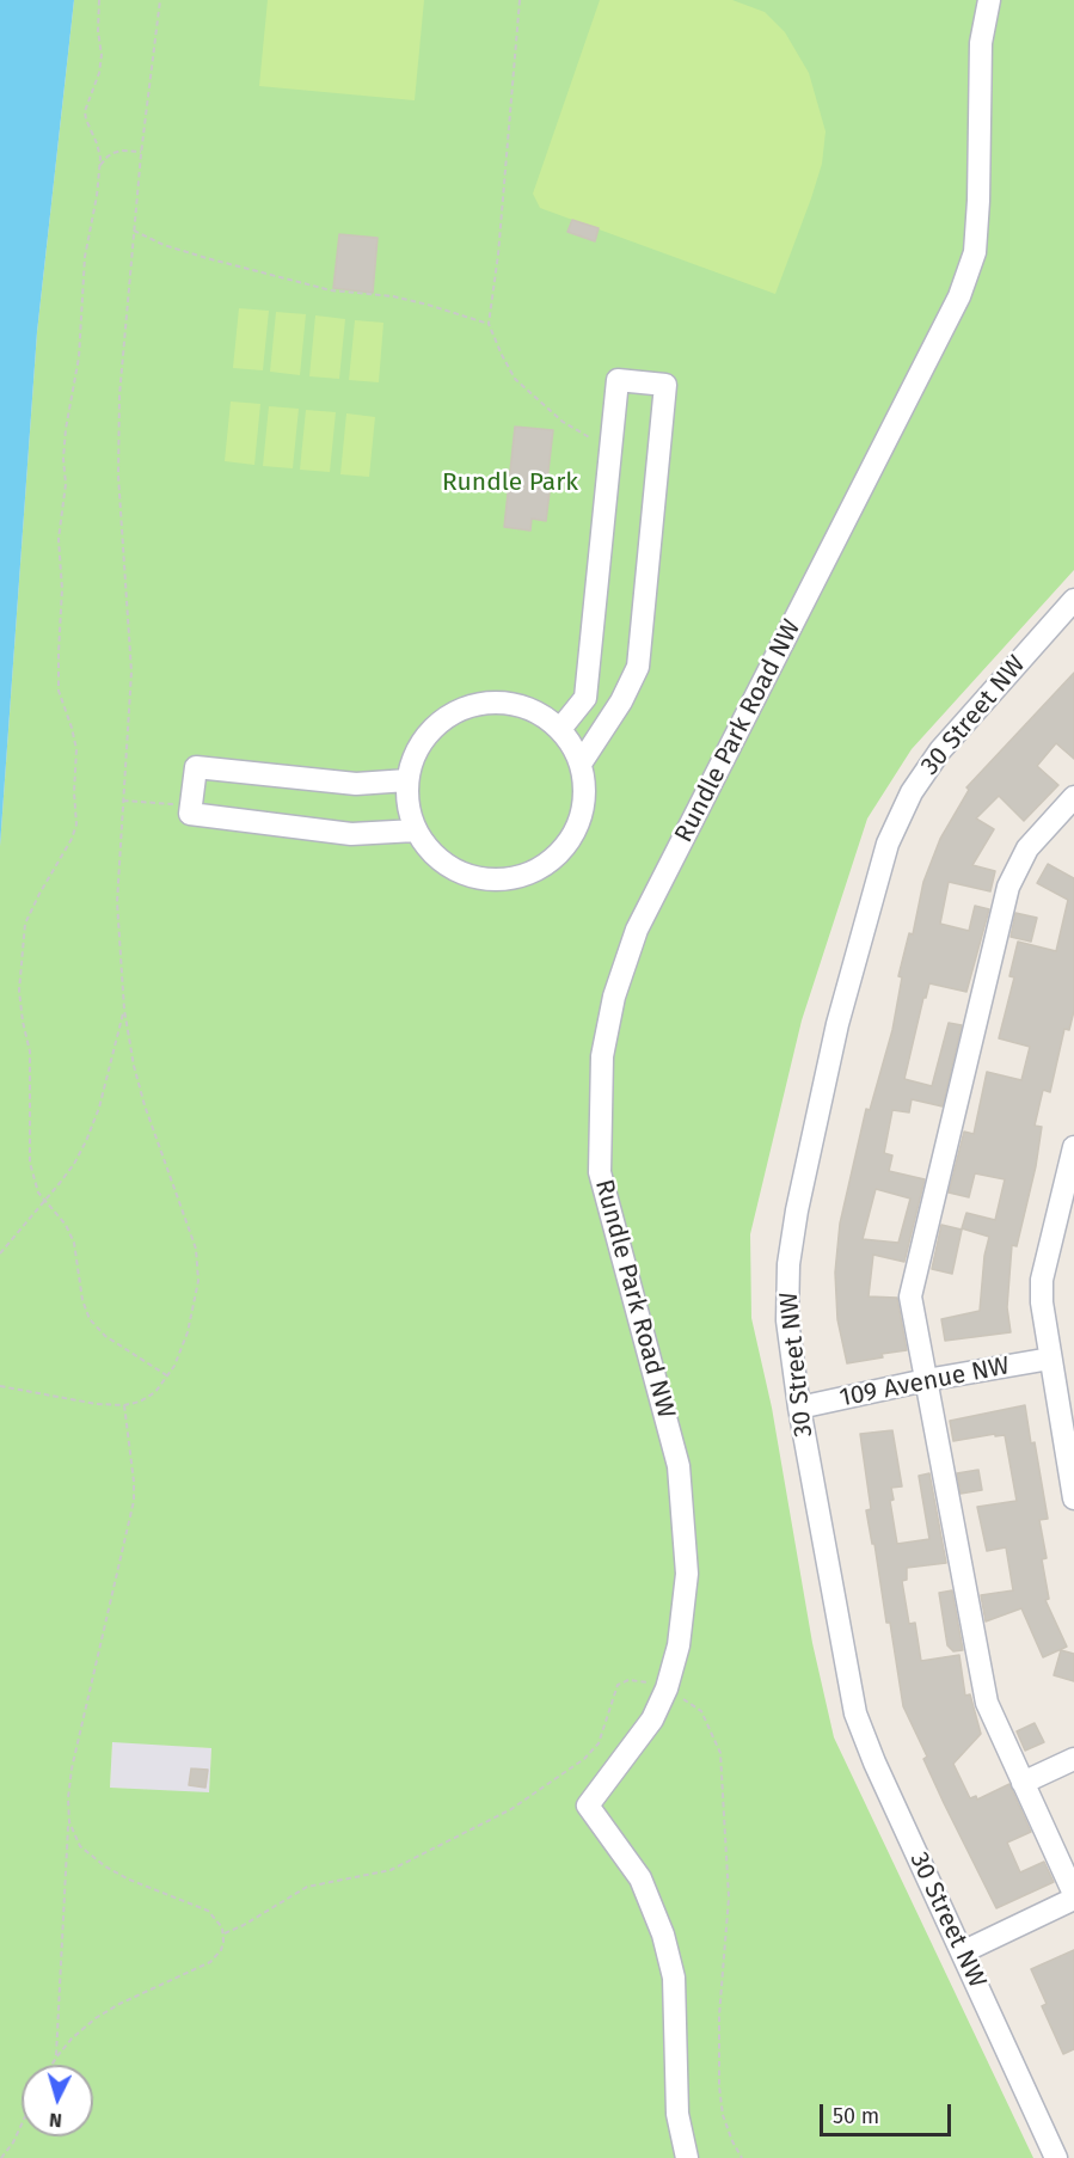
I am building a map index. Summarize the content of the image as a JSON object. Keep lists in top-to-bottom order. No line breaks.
{"streets":{"street":["30 Street NW","Rundle Park Road NW","109 Avenue NW"]},"crossings":[["30 Street NW","109 Avenue NW"]],"parks":["Rundle Park"],"scale_bar":"50 m","north":"bottom"}
